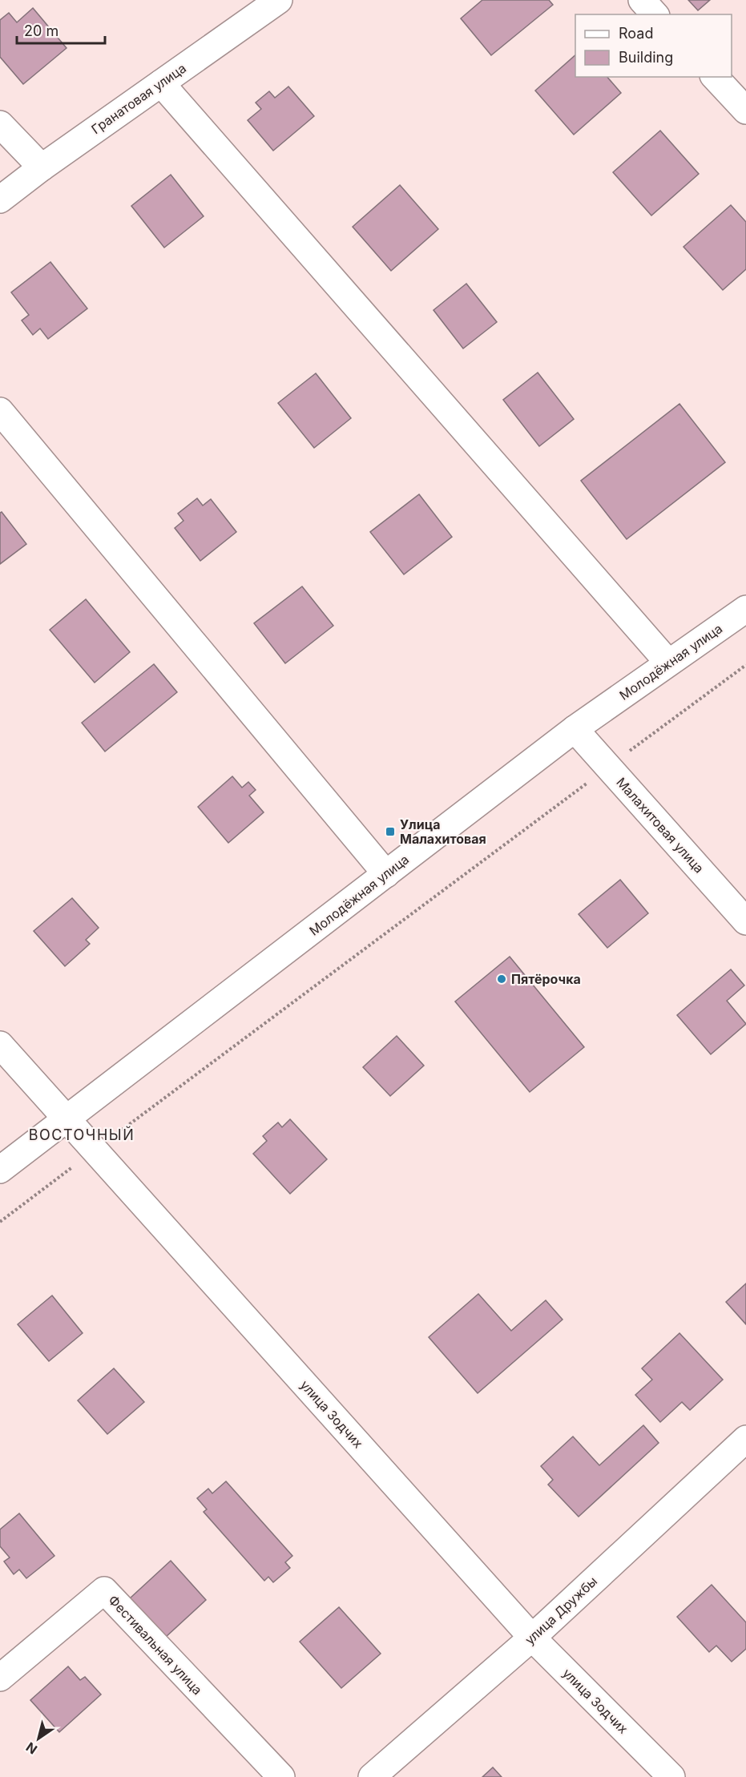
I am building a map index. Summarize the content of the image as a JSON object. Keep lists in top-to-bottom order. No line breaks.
{"streets":{"street":["Гранатовая улица","Молодёжная улица","Малахитовая улица","улица Зодчих","улица Дружбы","Фестивальная улица"]},"crossings":[["Молодёжная улица","Малахитовая улица"],["Молодёжная улица","улица Зодчих"],["улица Зодчих","улица Дружбы"]],"districts":["ВОСТОЧНЫЙ"],"places":{"transit":["Улица Малахитовая"],"other":["Пятёрочка"]},"legend":["Road","Building"],"scale_bar":"20 m","north":"bottom left"}
